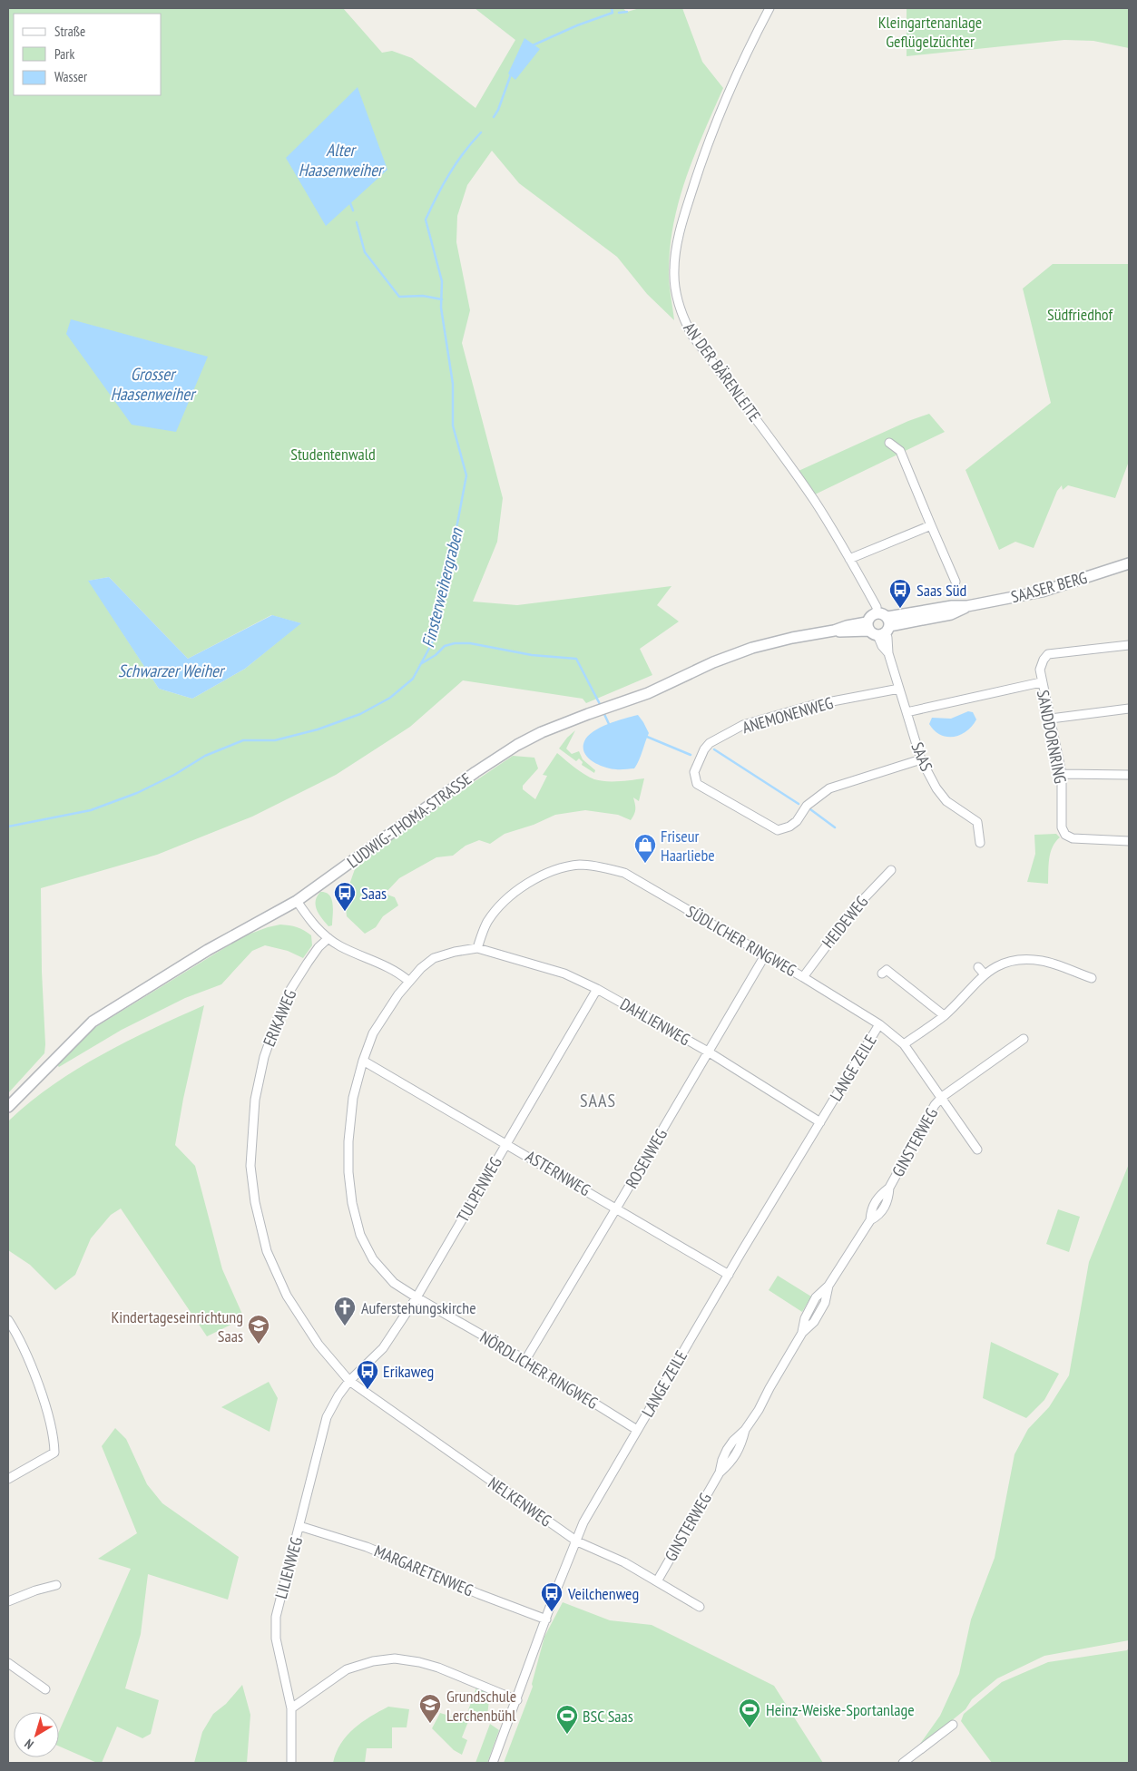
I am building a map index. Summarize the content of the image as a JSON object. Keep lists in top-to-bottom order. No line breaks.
{"streets":{"street":["AN DER BÄRENLEITE","SAASER BERG","ANEMONENWEG","SANDDORNRING","SAAS","LUDWIG-THOMA-STRASSE","HEIDEWEG","SÜDLICHER RINGWEG","ERIKAWEG","DAHLIENWEG","LANGE ZEILE","GINSTERWEG","ROSENWEG","ASTERNWEG","TULPENWEG","NÖRDLICHER RINGWEG","NELKENWEG","LILIENWEG","MARGARETENWEG"]},"crossings":[["SAASER BERG","SAAS"],["SAASER BERG","LUDWIG-THOMA-STRASSE"],["ANEMONENWEG","SAAS"],["SANDDORNRING","SAAS"],["SAAS","LUDWIG-THOMA-STRASSE"],["HEIDEWEG","SÜDLICHER RINGWEG"],["SÜDLICHER RINGWEG","DAHLIENWEG"],["SÜDLICHER RINGWEG","LANGE ZEILE"],["SÜDLICHER RINGWEG","GINSTERWEG"],["SÜDLICHER RINGWEG","ROSENWEG"],["SÜDLICHER RINGWEG","NÖRDLICHER RINGWEG"],["ERIKAWEG","TULPENWEG"],["ERIKAWEG","NELKENWEG"],["ERIKAWEG","LILIENWEG"],["DAHLIENWEG","LANGE ZEILE"],["DAHLIENWEG","ROSENWEG"],["DAHLIENWEG","TULPENWEG"],["DAHLIENWEG","NÖRDLICHER RINGWEG"],["LANGE ZEILE","ASTERNWEG"],["LANGE ZEILE","NÖRDLICHER RINGWEG"],["LANGE ZEILE","NELKENWEG"],["LANGE ZEILE","MARGARETENWEG"],["GINSTERWEG","NELKENWEG"],["ROSENWEG","ASTERNWEG"],["ROSENWEG","NÖRDLICHER RINGWEG"],["ASTERNWEG","TULPENWEG"],["ASTERNWEG","NÖRDLICHER RINGWEG"],["TULPENWEG","NÖRDLICHER RINGWEG"],["TULPENWEG","NELKENWEG"],["TULPENWEG","LILIENWEG"],["NELKENWEG","LILIENWEG"],["LILIENWEG","MARGARETENWEG"]],"districts":["SAAS"],"water":["Alter Haasenweiher","Grosser Haasenweiher","Finsterweihergraben","Schwarzer Weiher"],"parks":["Kleingartenanlage Geflügelzüchter","Südfriedhof","Studentenwald"],"places":{"bus stop":["Saas Süd","Saas","Erikaweg","Veilchenweg"],"shop":["Friseur Haarliebe"],"church":["Auferstehungskirche"],"school or university":["Kindertageseinrichtung Saas","Grundschule Lerchenbühl"],"sports":["Heinz-Weiske-Sportanlage","BSC Saas"]},"legend":["Straße","Park","Wasser"],"north":"bottom left"}
